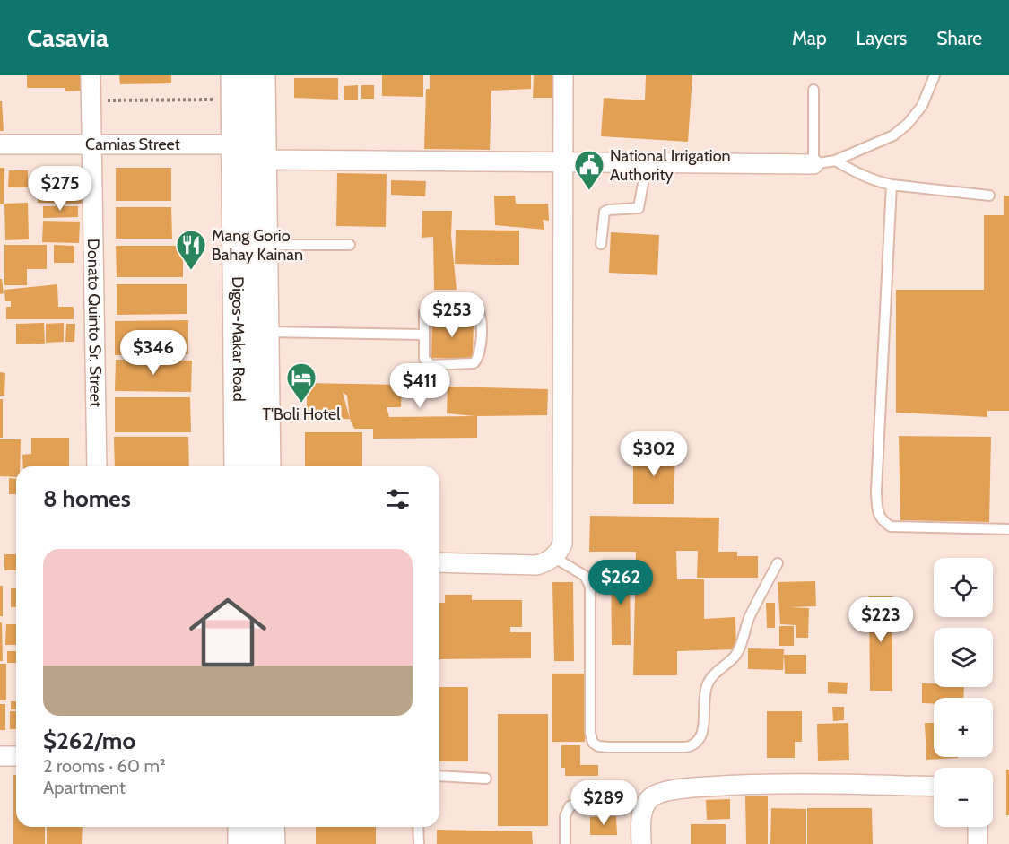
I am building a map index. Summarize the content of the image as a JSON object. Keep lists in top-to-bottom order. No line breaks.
{"streets":{"main road":["Digos-Makar Road"],"street":["Camias Street","Donato Quinto Sr. Street"]},"crossings":[["Camias Street","Donato Quinto Sr. Street"],["Camias Street","Digos-Makar Road"]],"places":{"public building":["National Irrigation Authority"],"restaurant":["Mang Gorio Bahay Kainan"],"hotel":["T'Boli Hotel"]},"page":{"header":"Casavia","nav":["Map","Layers","Share"],"price":["$275","$253","$346","$411","$302","$262","$223","$289"],"heading":"8 homes","list":[{"name":"$262/mo","note":"2 rooms · 60 m² · Apartment"}],"map_buttons":["+","−"]}}
